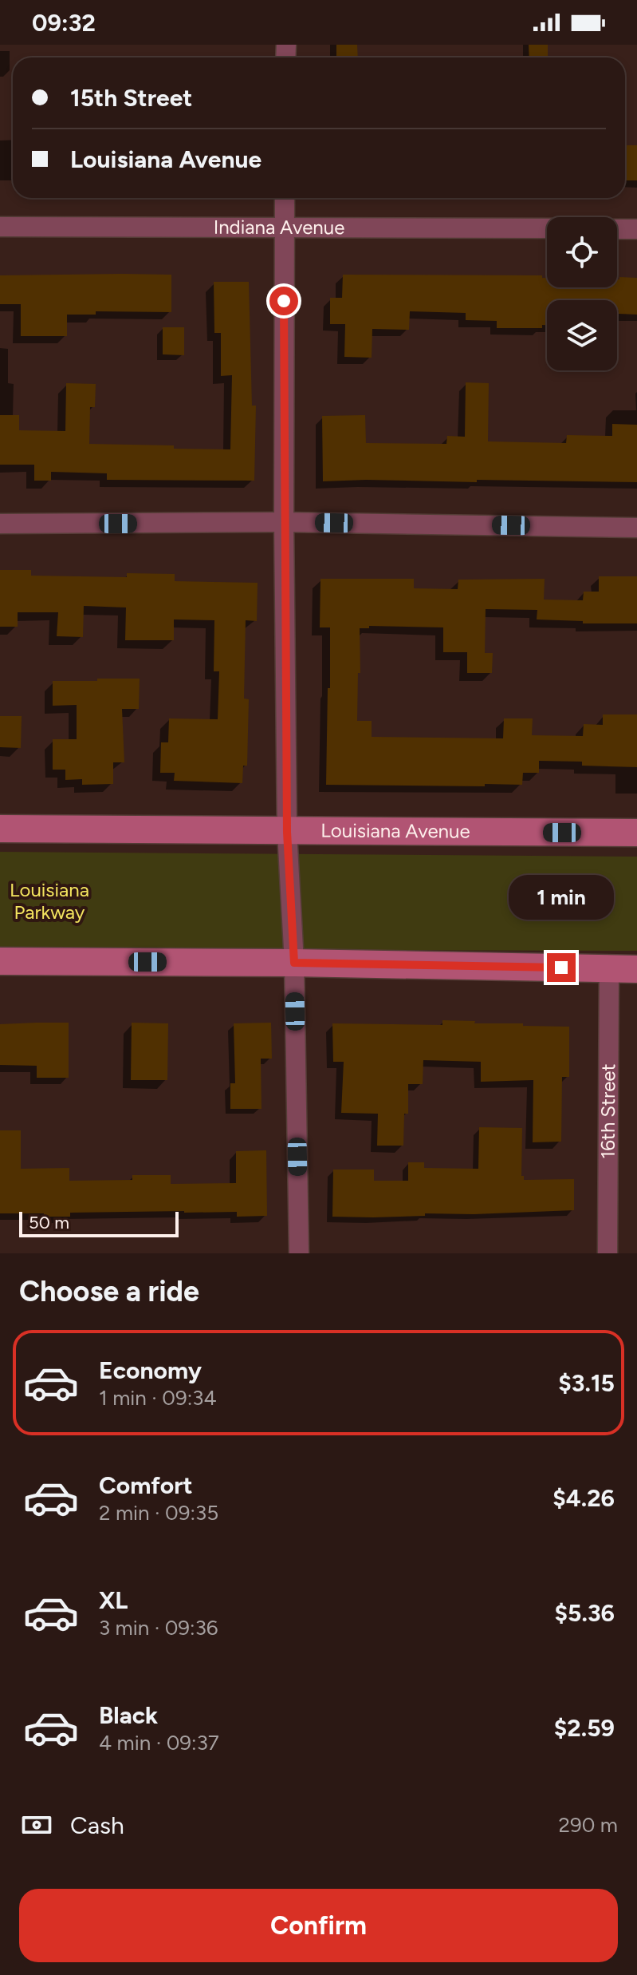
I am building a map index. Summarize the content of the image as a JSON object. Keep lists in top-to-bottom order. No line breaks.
{"streets":{"main road":["Louisiana Avenue"],"street":["Indiana Avenue","16th Street"]},"parks":["Louisiana Parkway"],"scale_bar":"50 m","page":{"status":"09:32","banner":["15th Street","Louisiana Avenue"],"bubble":"1 min","scale":"50 m","heading":"Choose a ride","list":[{"name":"Economy","note":"1 min · 09:34","value":"$3.15"},{"name":"Comfort","note":"2 min · 09:35","value":"$4.26"},{"name":"XL","note":"3 min · 09:36","value":"$5.36"},{"name":"Black","note":"4 min · 09:37","value":"$2.59"}],"pay":["Cash","290 m"],"buttons":"Confirm"}}
